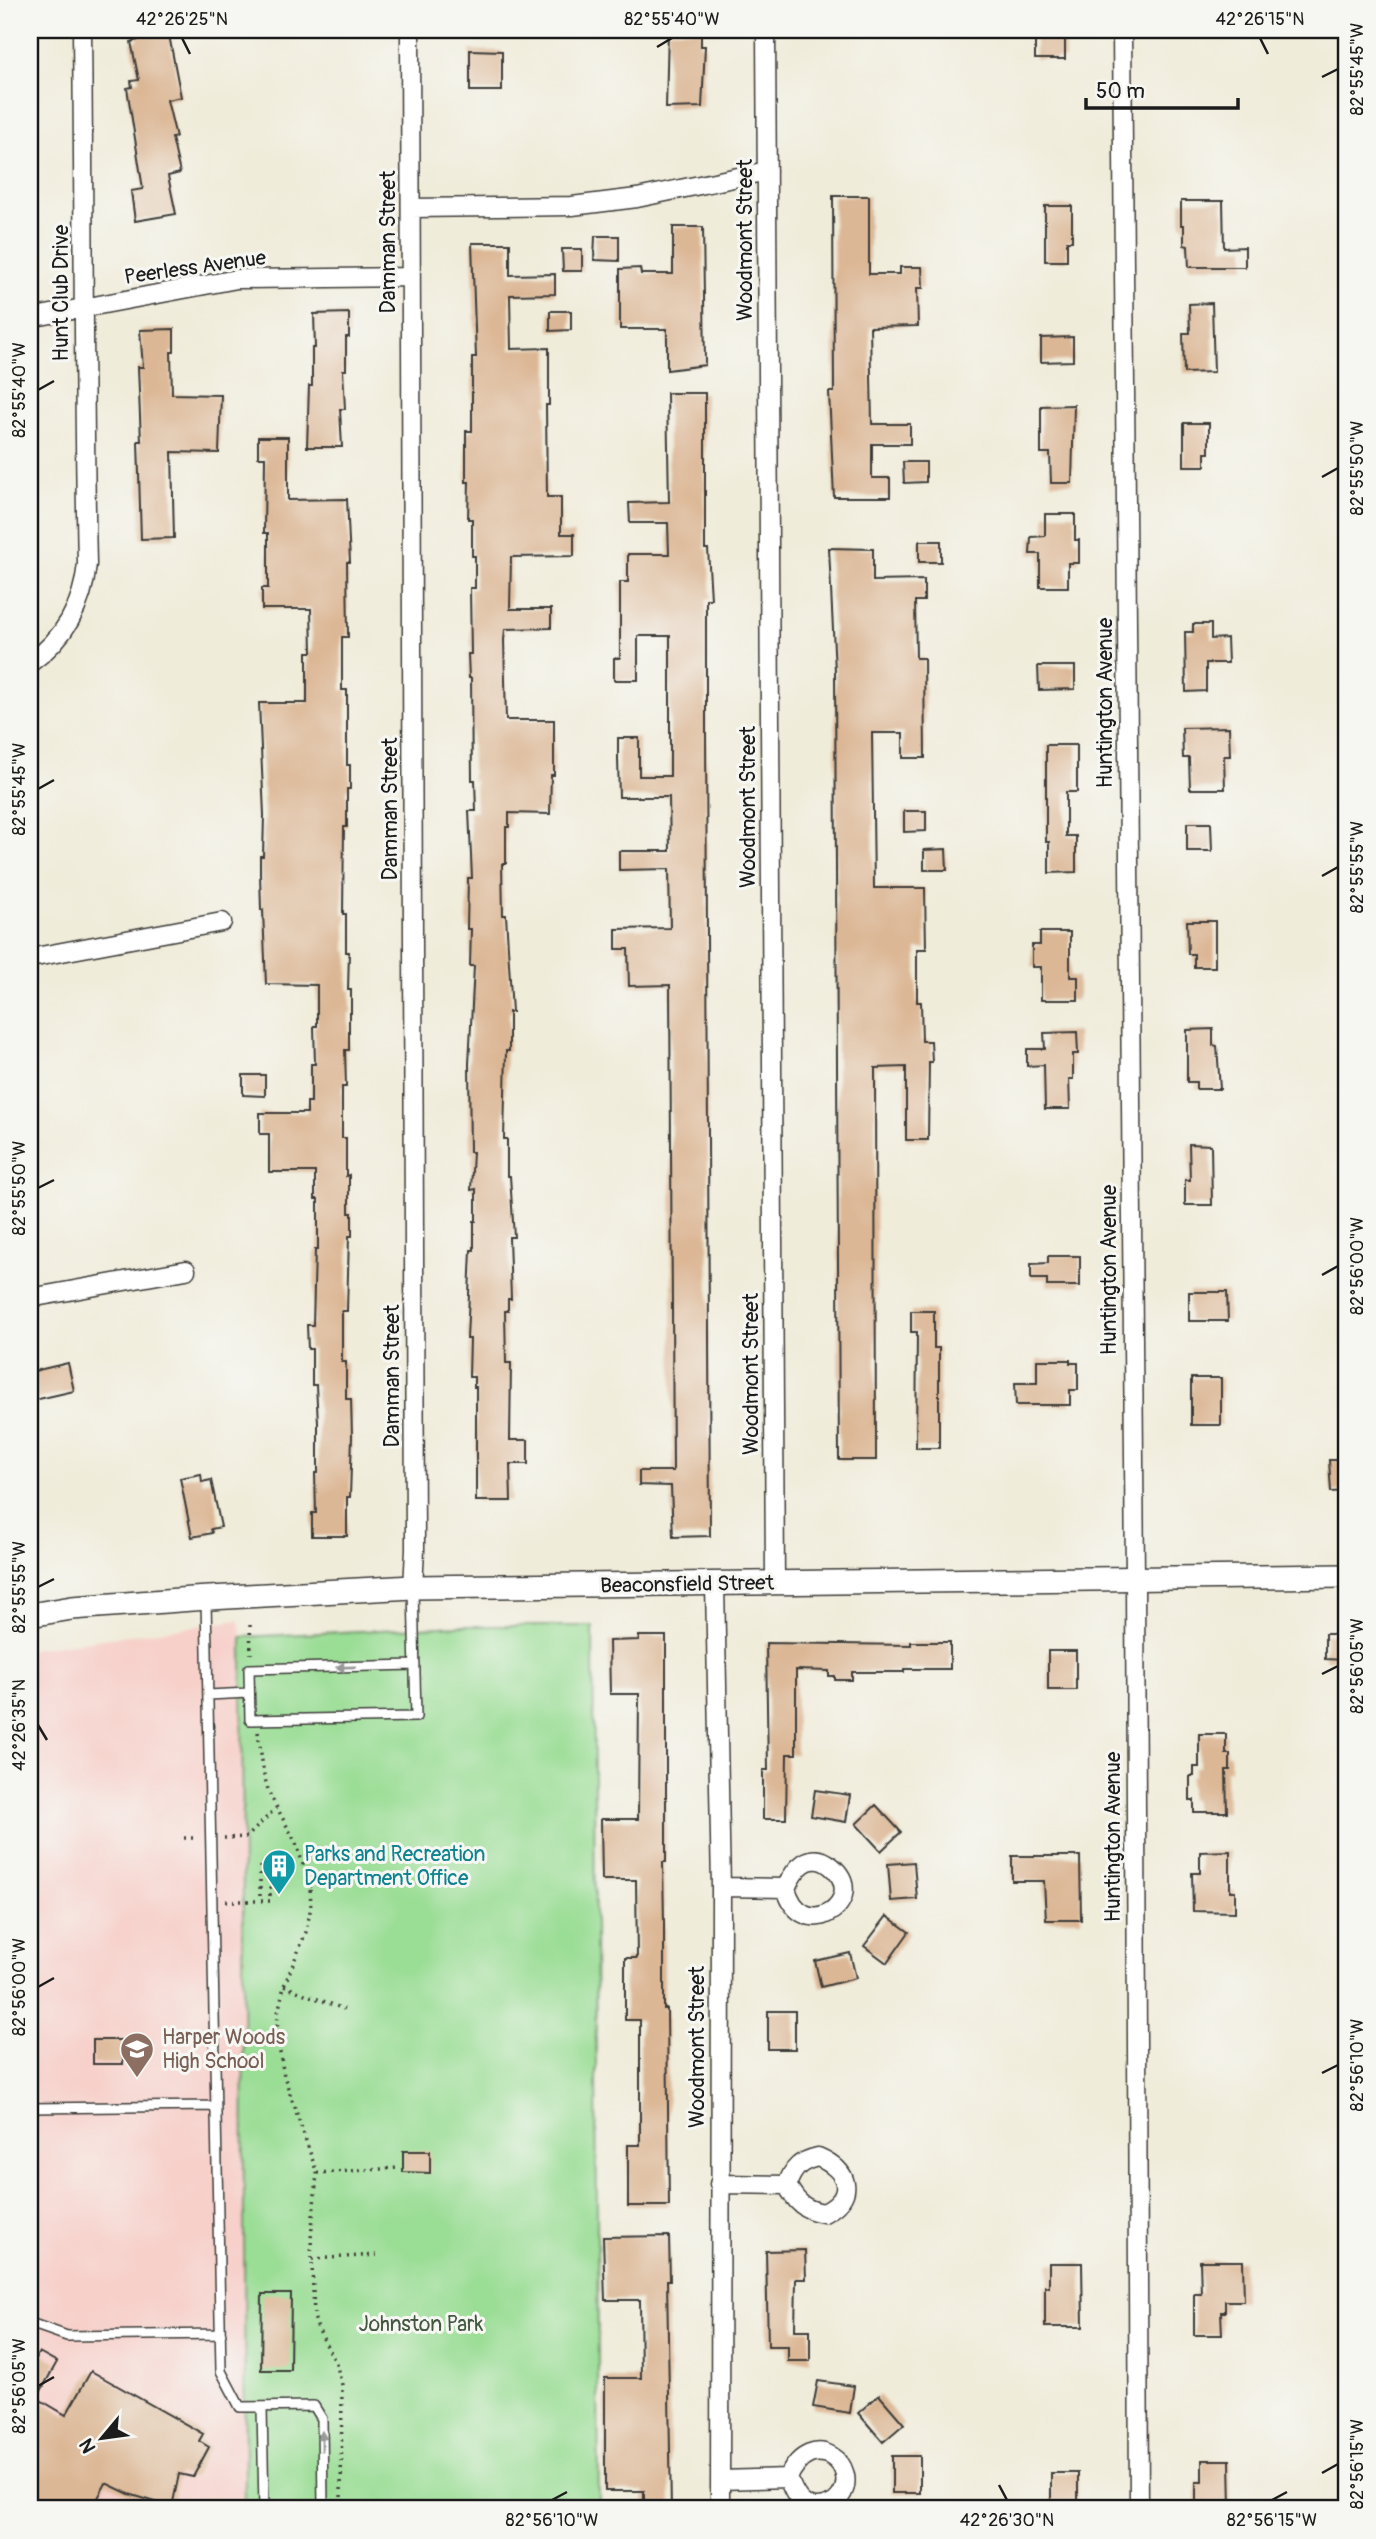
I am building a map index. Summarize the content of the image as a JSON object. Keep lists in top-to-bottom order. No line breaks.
{"streets":{"street":["Woodmont Street","Damman Street","Peerless Avenue","Hunt Club Drive","Huntington Avenue","Beaconsfield Street"]},"crossings":[["Woodmont Street","Beaconsfield Street"],["Damman Street","Peerless Avenue"],["Damman Street","Beaconsfield Street"],["Peerless Avenue","Hunt Club Drive"],["Huntington Avenue","Beaconsfield Street"]],"parks":["Johnston Park"],"places":{"building":["Parks and Recreation Department Office"],"school or university":["Harper Woods High School"]},"scale_bar":"50 m","north":"bottom left","coordinates":["42°26'25\"N","82°55'40\"W","42°26'15\"N","82°55'45\"W","82°55'50\"W","82°55'55\"W","82°56'00\"W","82°56'05\"W","42°26'35\"N","82°56'10\"W","82°56'15\"W","42°26'30\"N"]}
